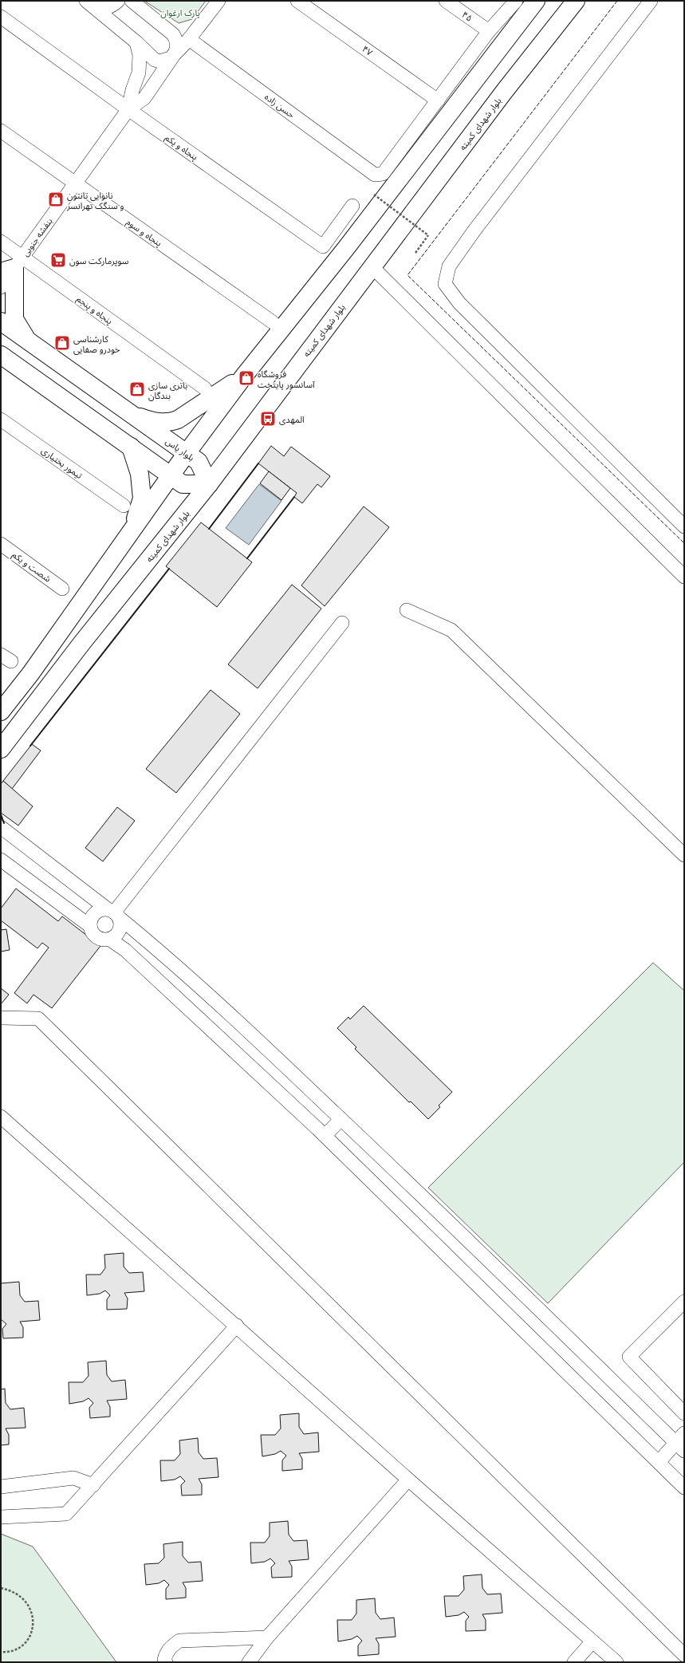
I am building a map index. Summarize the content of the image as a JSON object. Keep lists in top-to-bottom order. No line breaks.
{"streets":{"main road":["بلوار شهدای کمیته","بلوار یاس"],"street":["۴۵","۴۷","حسن زاده","پنجاه و یکم","پنجاه و سوم","بنفشه جنوبی","پنجاه و پنجم","تیمور بختیاری","شصت و یکم"]},"crossings":[["۴۷","حسن زاده"],["حسن زاده","بنفشه جنوبی"],["بلوار شهدای کمیته","بلوار یاس"],["پنجاه و یکم","بنفشه جنوبی"],["پنجاه و سوم","بنفشه جنوبی"],["بنفشه جنوبی","پنجاه و پنجم"]],"parks":["پارک ارغوان"],"places":{"shop":["نانوایی تانتون و سنگک تهرانسر","کارشناسی خودرو صفایی","فروشگاه آسانسور پایتخت","باتری سازی بندگان"],"supermarket":["سوپرمارکت سون"],"bus stop":["المهدی"]}}
